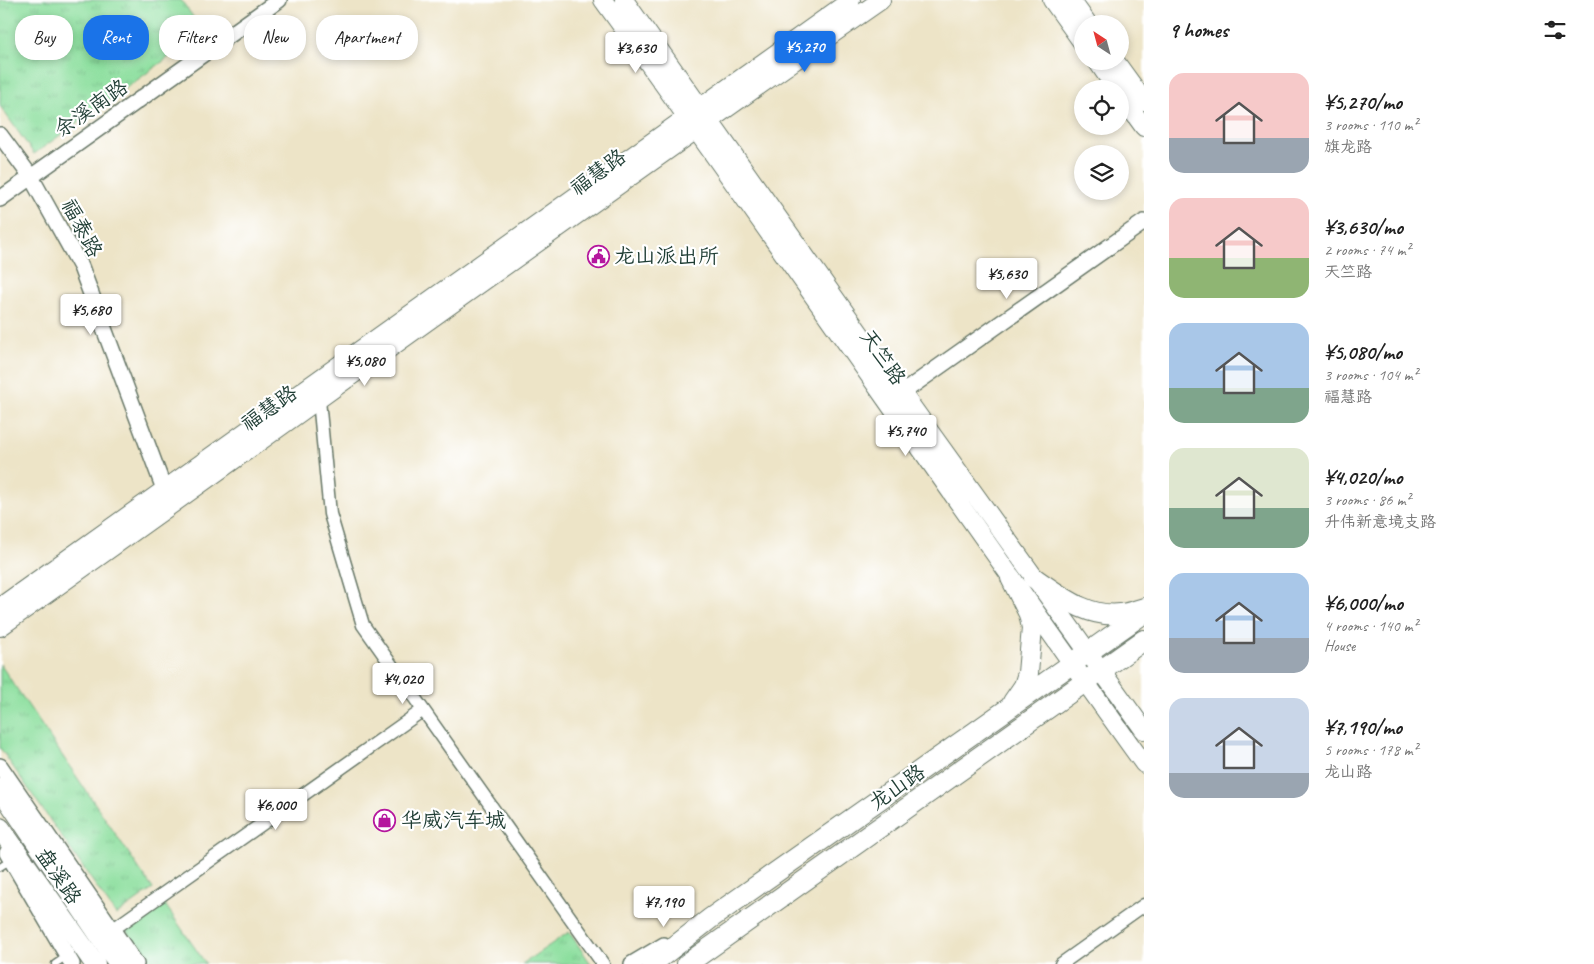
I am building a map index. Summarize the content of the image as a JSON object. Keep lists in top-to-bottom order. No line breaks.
{"streets":{"main road":["福慧路","天竺路","龙山路","盘溪路"],"street":["余溪南路","福泰路"]},"crossings":[["余溪南路","福泰路"],["福慧路","福泰路"],["福慧路","天竺路"],["天竺路","龙山路"]],"places":{"public building":["龙山派出所"],"shop":["华威汽车城"]},"north":"top left","page":{"heading":"9 homes","chip":["Buy","Rent","Filters","New","Apartment"],"price":["¥5,270","¥3,630","¥5,630","¥5,680","¥5,080","¥5,740","¥4,020","¥6,000","¥7,190"],"list":[{"name":"¥5,270/mo","note":"3 rooms · 110 m² · 旗龙路"},{"name":"¥3,630/mo","note":"2 rooms · 74 m² · 天竺路"},{"name":"¥5,080/mo","note":"3 rooms · 104 m² · 福慧路"},{"name":"¥4,020/mo","note":"3 rooms · 86 m² · 升伟新意境支路"},{"name":"¥6,000/mo","note":"4 rooms · 140 m² · House"},{"name":"¥7,190/mo","note":"5 rooms · 178 m² · 龙山路"}]}}
